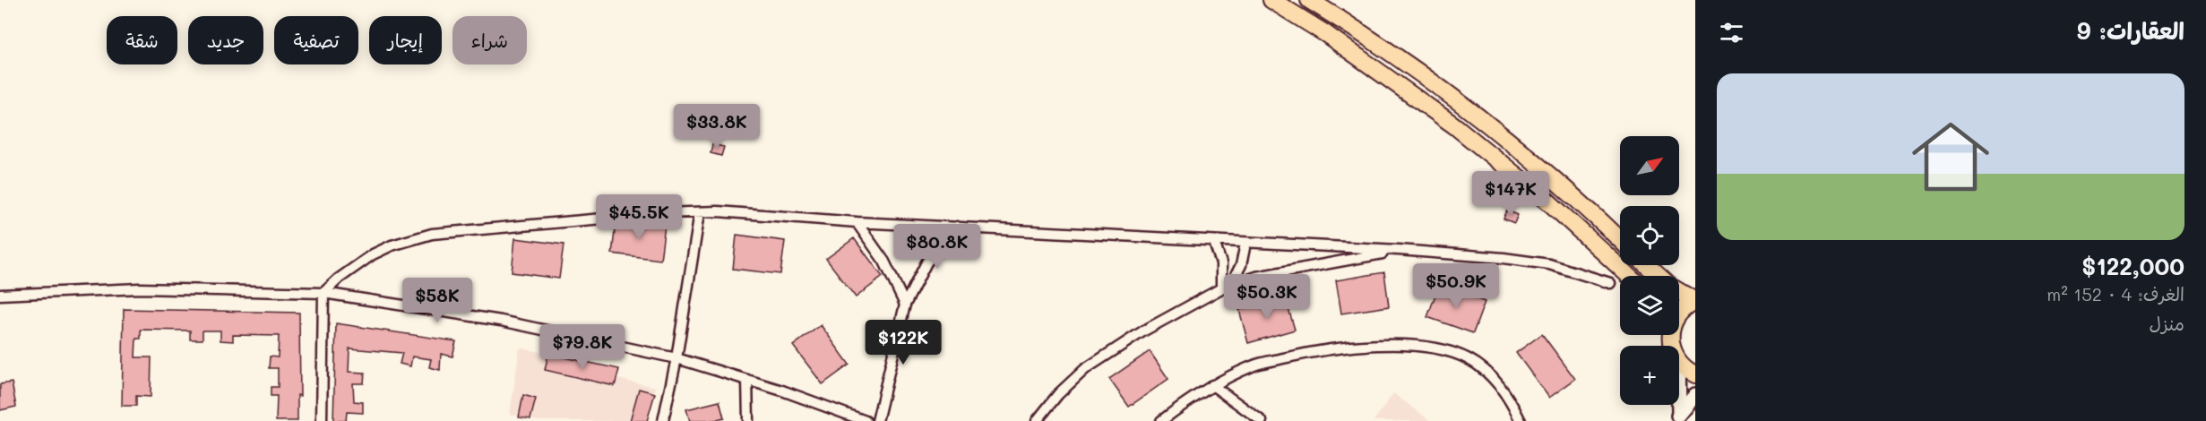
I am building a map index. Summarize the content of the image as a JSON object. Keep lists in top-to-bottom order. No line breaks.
{"north":"top right","page":{"heading":"العقارات: 9","chip":["شراء","إيجار","تصفية","جديد","شقة"],"list":[{"name":"$122,000","note":"الغرف: 4 · 152 m² · منزل"}],"price":["$33.8K","$147K","$45.5K","$80.8K","$50.9K","$50.3K","$58K","$122K","$79.8K"],"map_buttons":"+"}}
